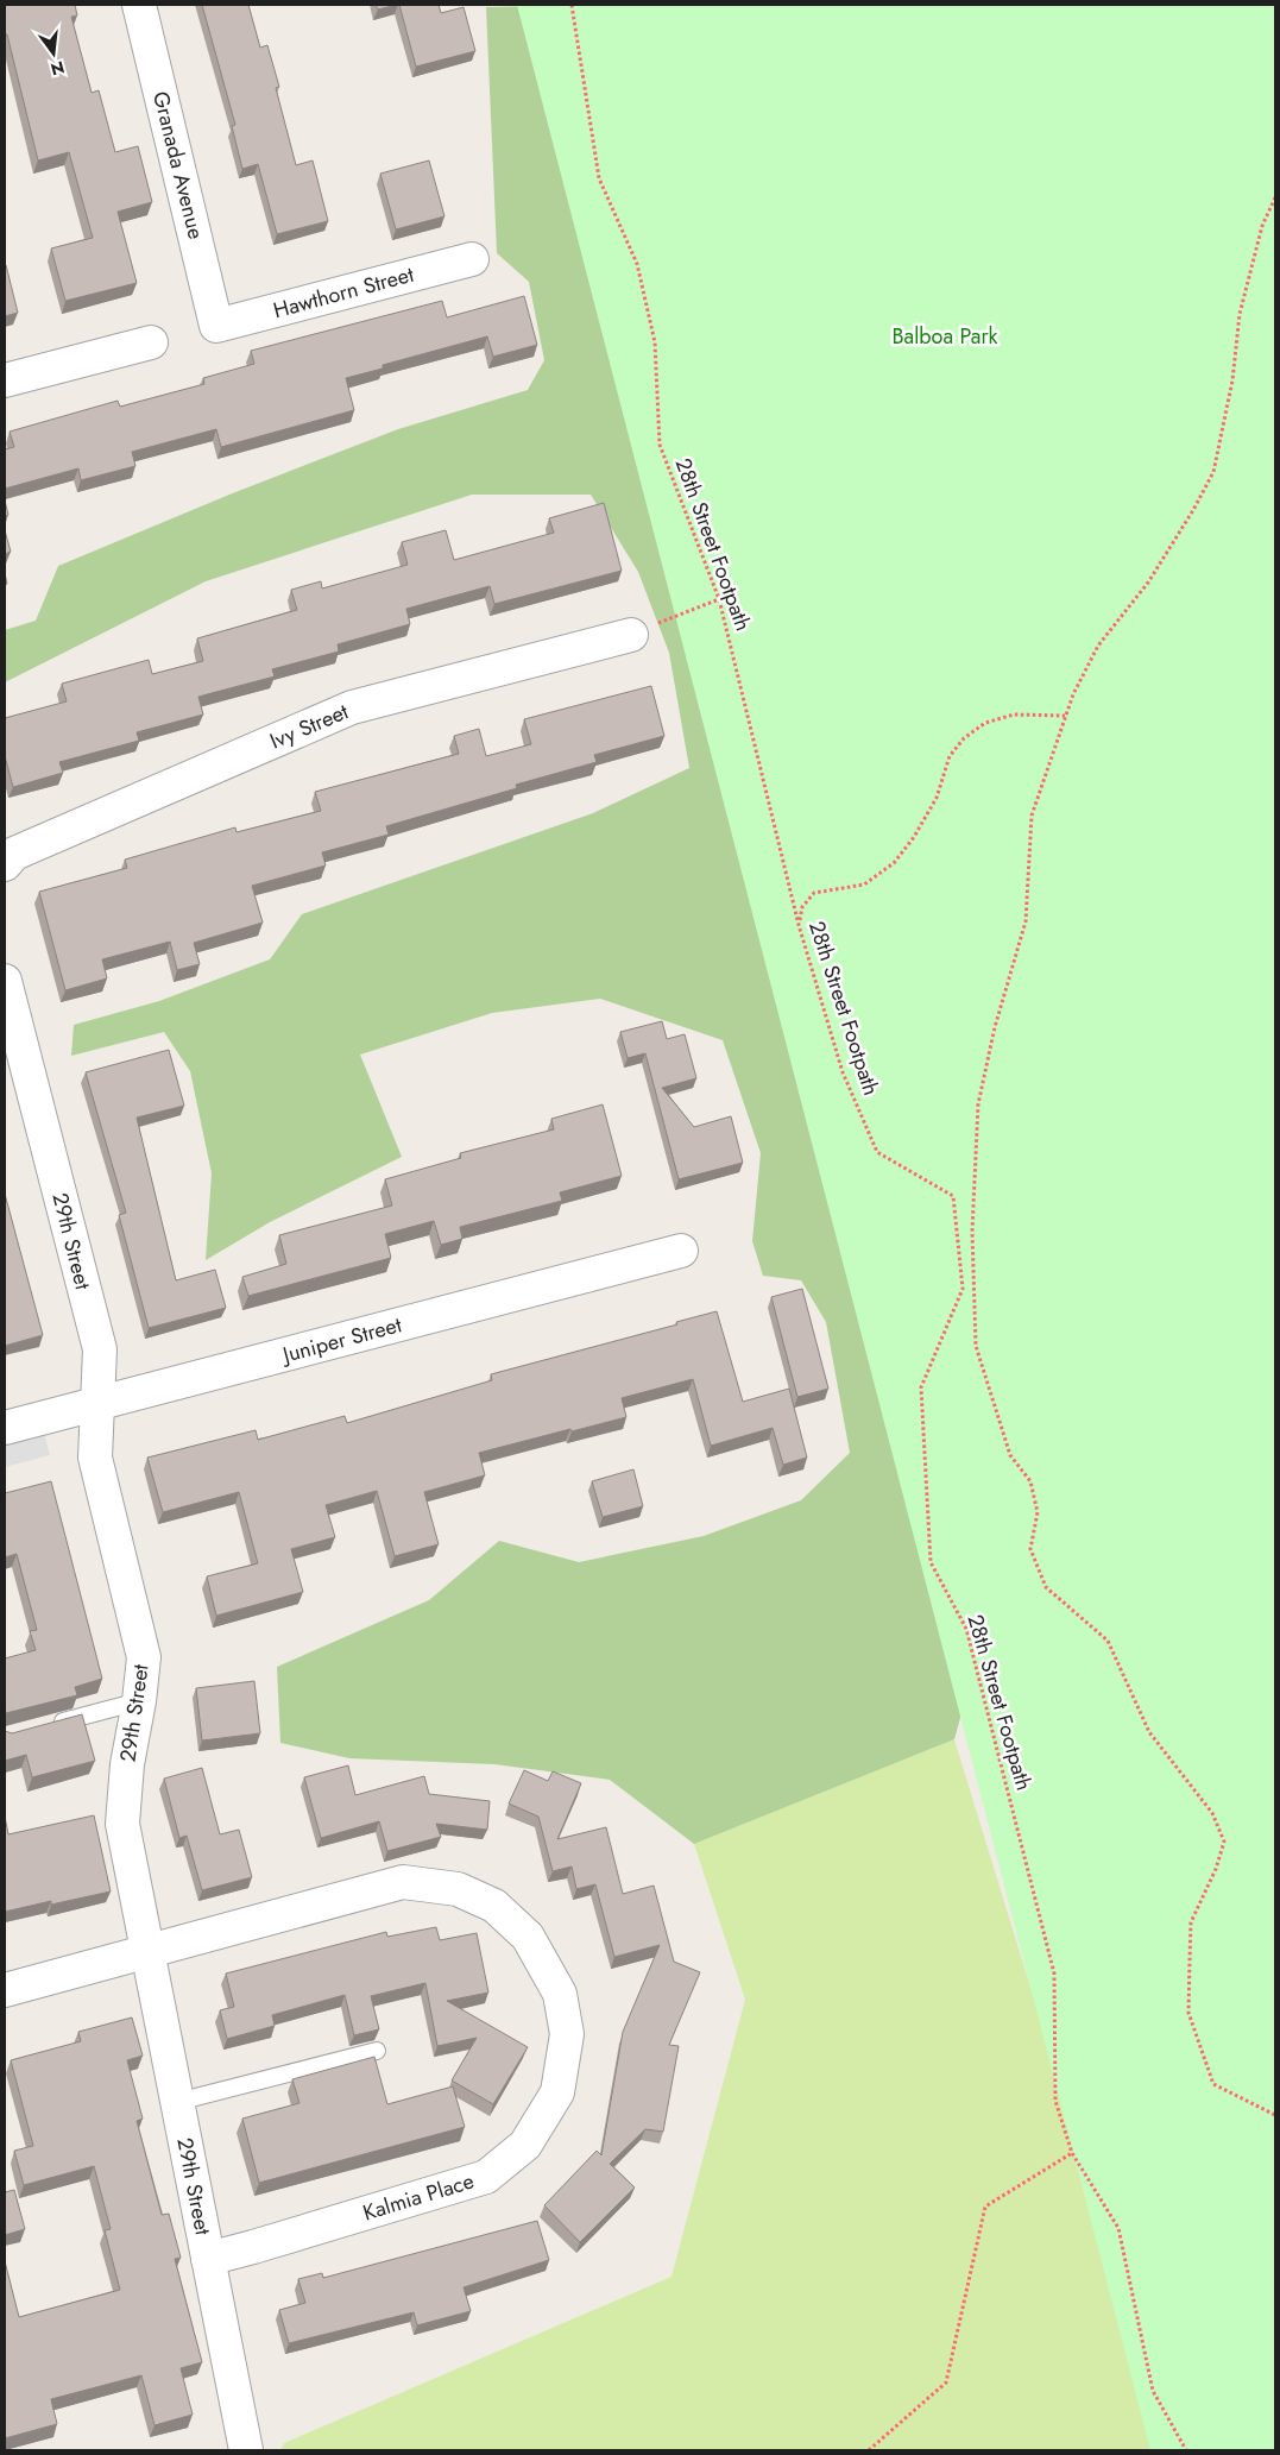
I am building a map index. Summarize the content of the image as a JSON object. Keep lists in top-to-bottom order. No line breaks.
{"streets":{"street":["Granada Avenue","Hawthorn Street","Ivy Street","29th Street","Juniper Street","Kalmia Place"],"path":["28th Street Footpath"]},"crossings":[["Granada Avenue","Hawthorn Street"],["29th Street","Juniper Street"],["29th Street","Kalmia Place"]],"parks":["Balboa Park"],"north":"bottom"}
